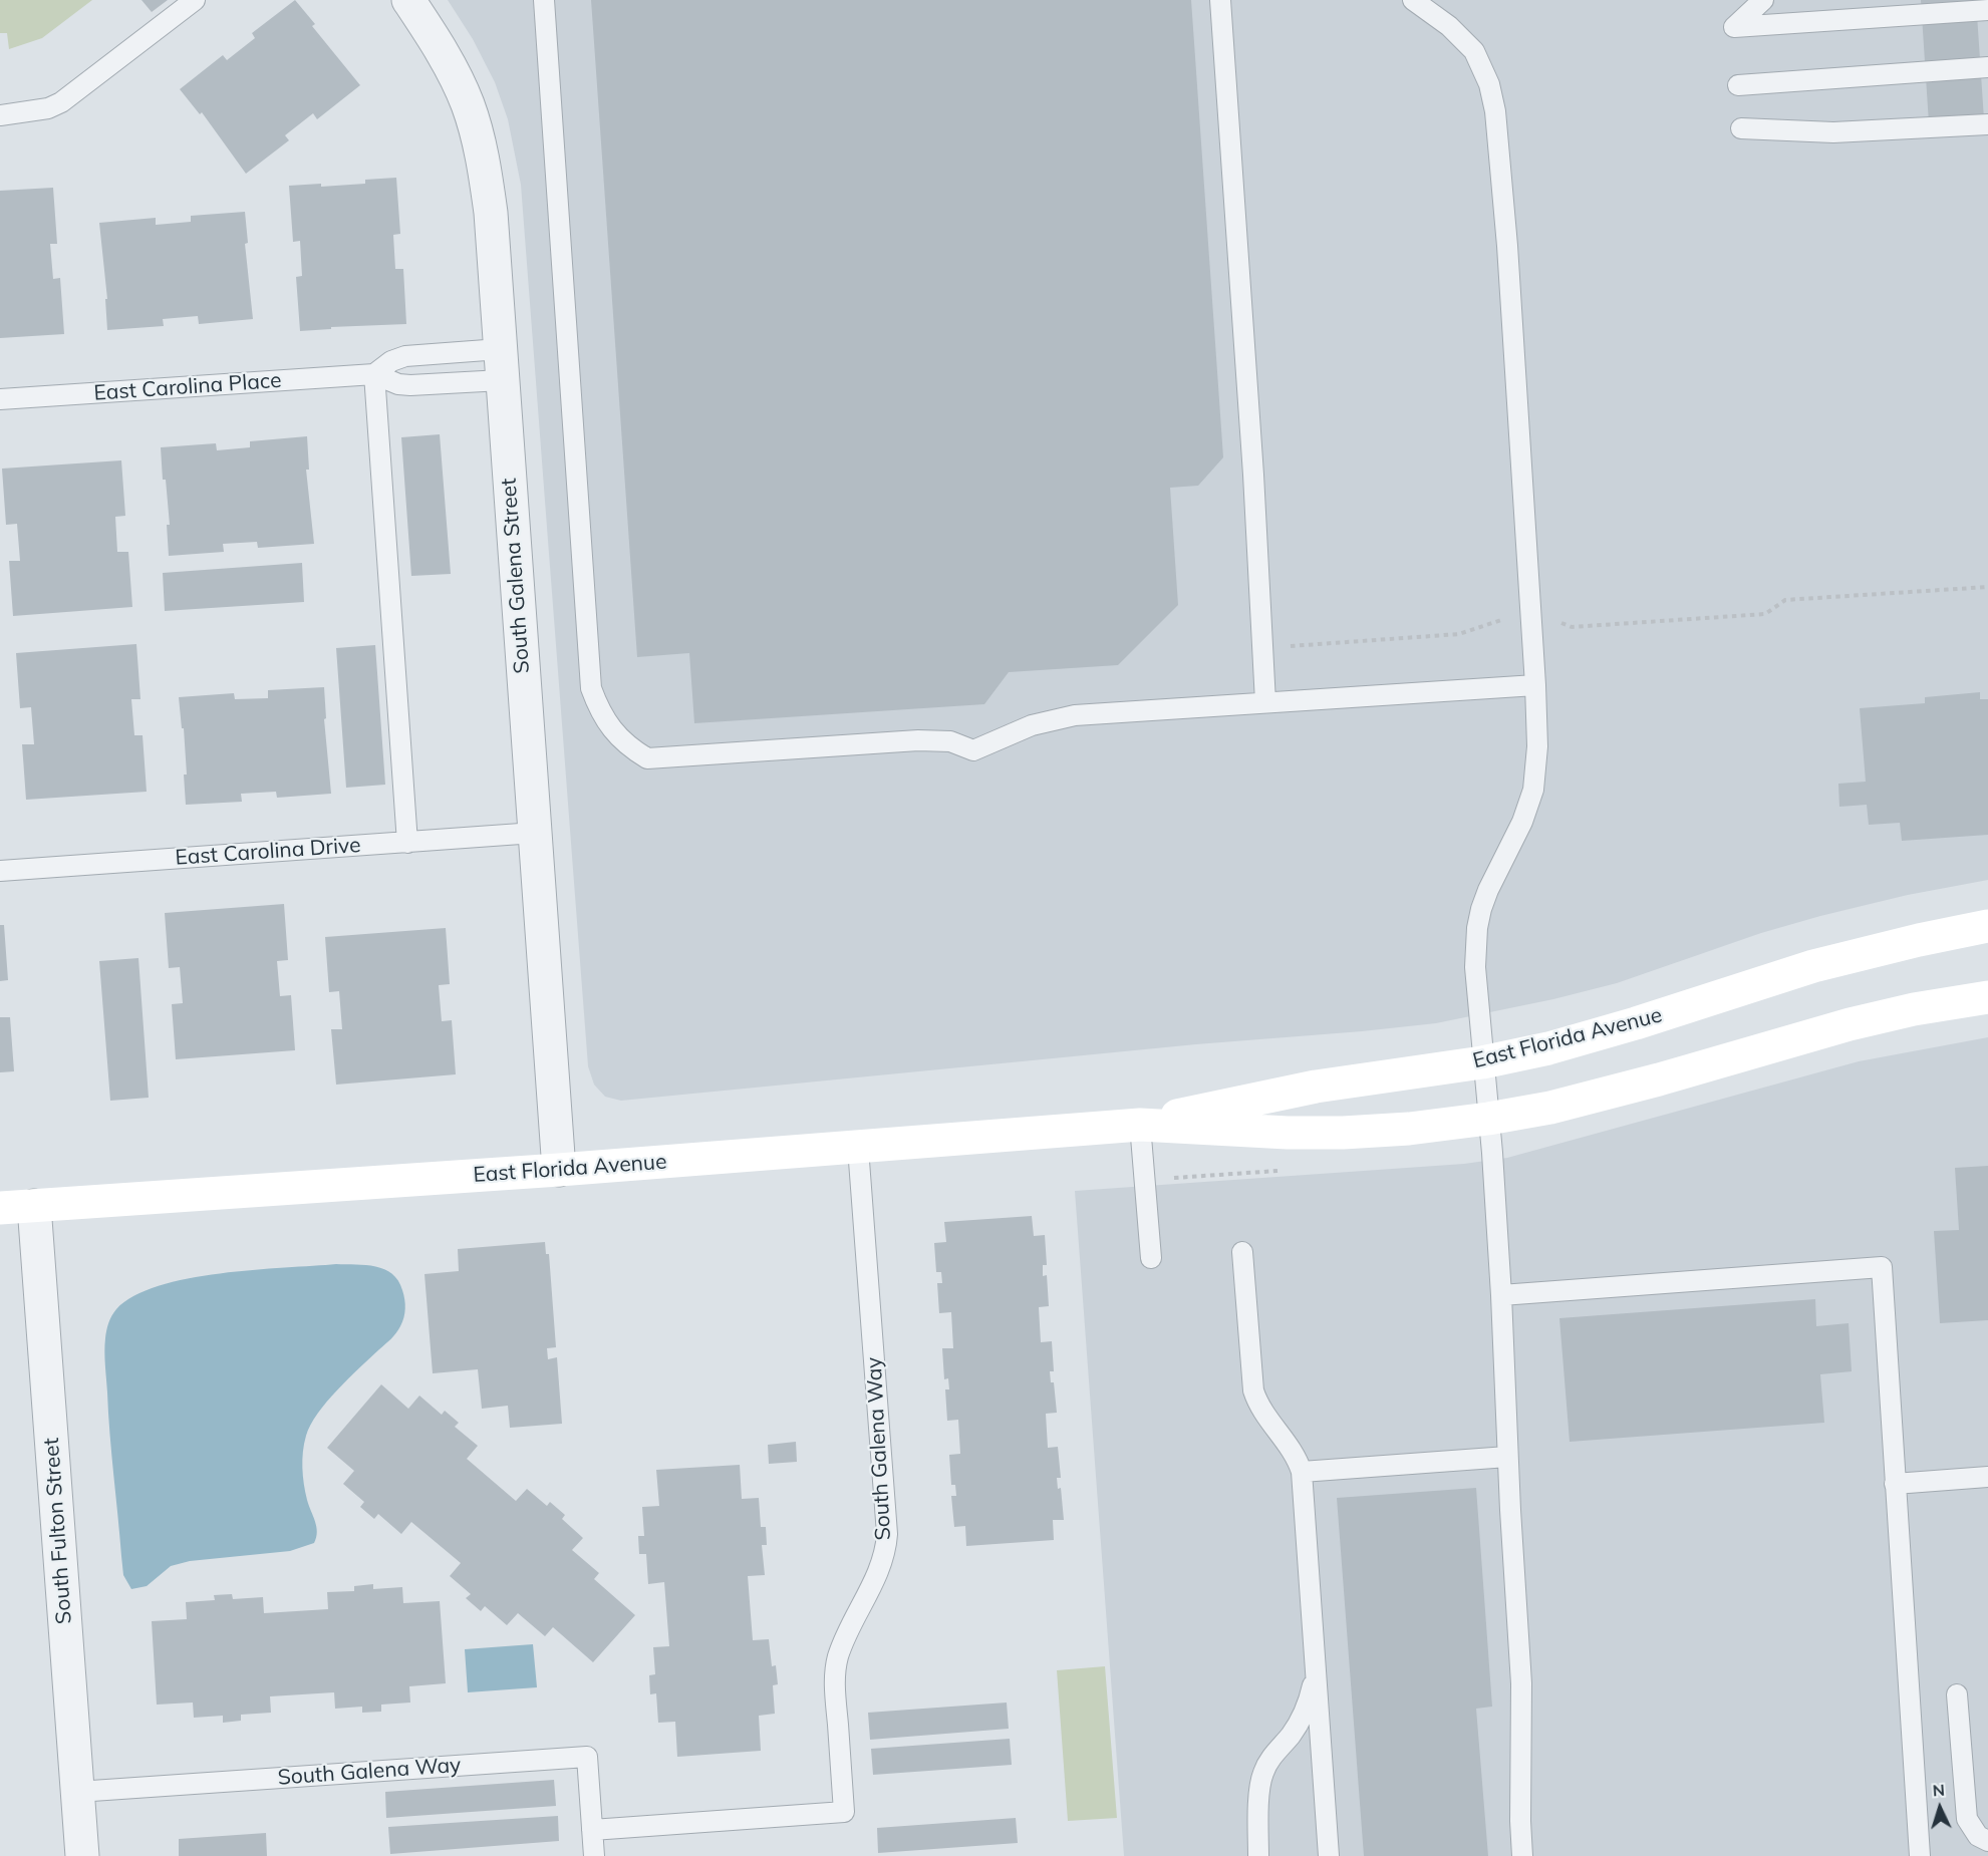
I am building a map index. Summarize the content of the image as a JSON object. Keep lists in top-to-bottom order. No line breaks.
{"streets":{"main road":["East Florida Avenue"],"street":["South Galena Street","South Fulton Street"],"lane":["East Carolina Place","East Carolina Drive","South Galena Way"]},"crossings":[["East Carolina Place","South Galena Street"],["South Galena Street","East Carolina Drive"],["South Galena Street","East Florida Avenue"],["East Florida Avenue","South Galena Way"],["East Florida Avenue","South Fulton Street"],["South Galena Way","South Fulton Street"]],"north":"top"}
